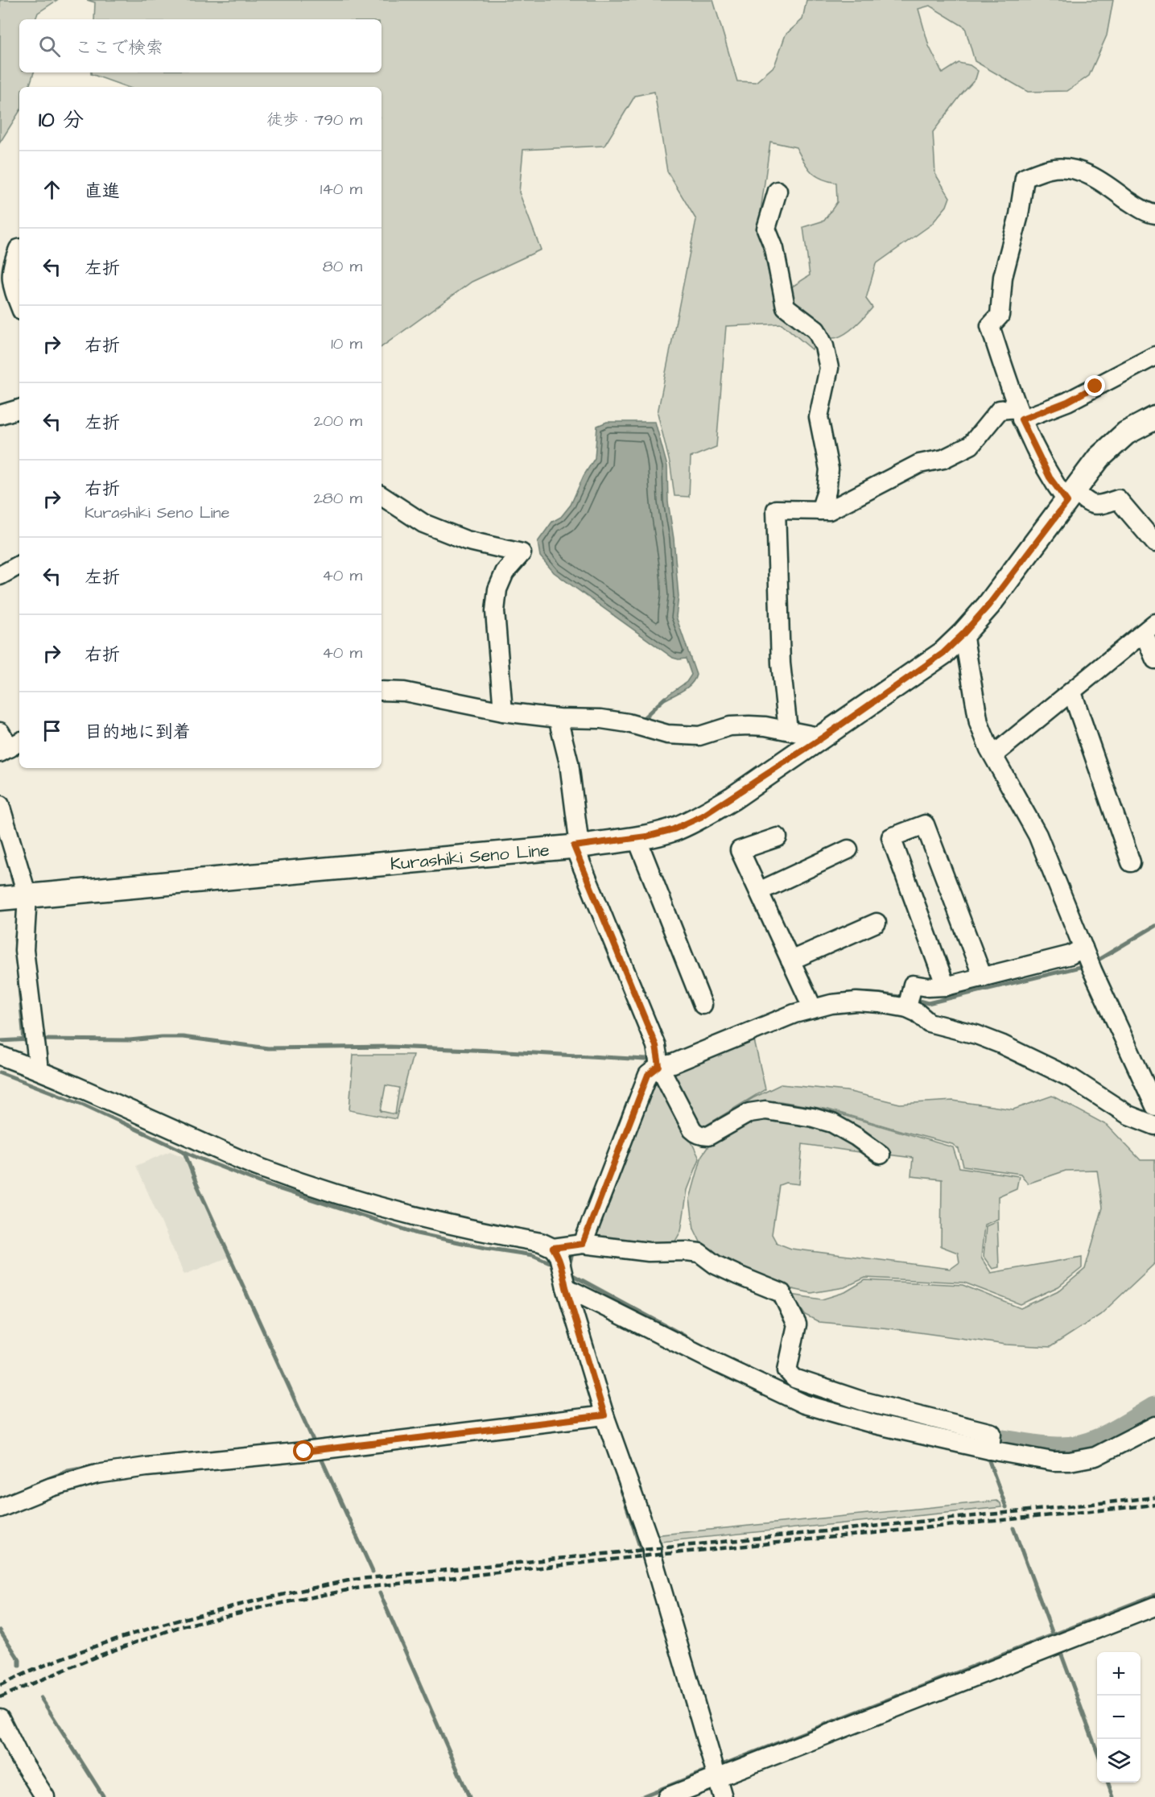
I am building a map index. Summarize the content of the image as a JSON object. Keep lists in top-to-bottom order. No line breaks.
{"streets":{"main road":["Kurashiki Seno Line"]},"page":{"search":"ここで検索","heading":["10 分","徒歩 · 790 m"],"list":[["直進","140 m"],["左折","80 m"],["右折","10 m"],["左折","200 m"],["右折","Kurashiki Seno Line","280 m"],["左折","40 m"],["右折","40 m"],"目的地に到着"],"map_buttons":["+","−"]}}
